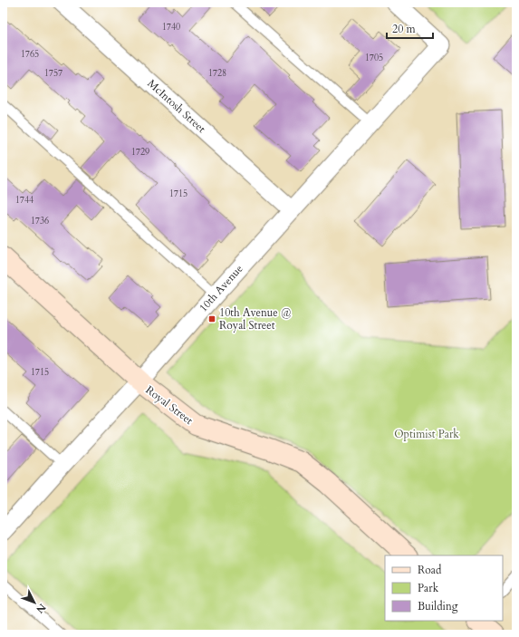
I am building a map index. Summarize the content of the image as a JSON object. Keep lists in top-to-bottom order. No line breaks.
{"streets":{"street":["McIntosh Street","10th Avenue","Royal Street"]},"crossings":[["McIntosh Street","10th Avenue"],["10th Avenue","Royal Street"]],"parks":["Optimist Park"],"places":{"transit":["10th Avenue @ Royal Street"]},"house_numbers":["1740","1765","1705","1757","1728","1729","1715","1744","1736","1715"],"legend":["Road","Park","Building"],"scale_bar":"20 m","north":"bottom right"}
